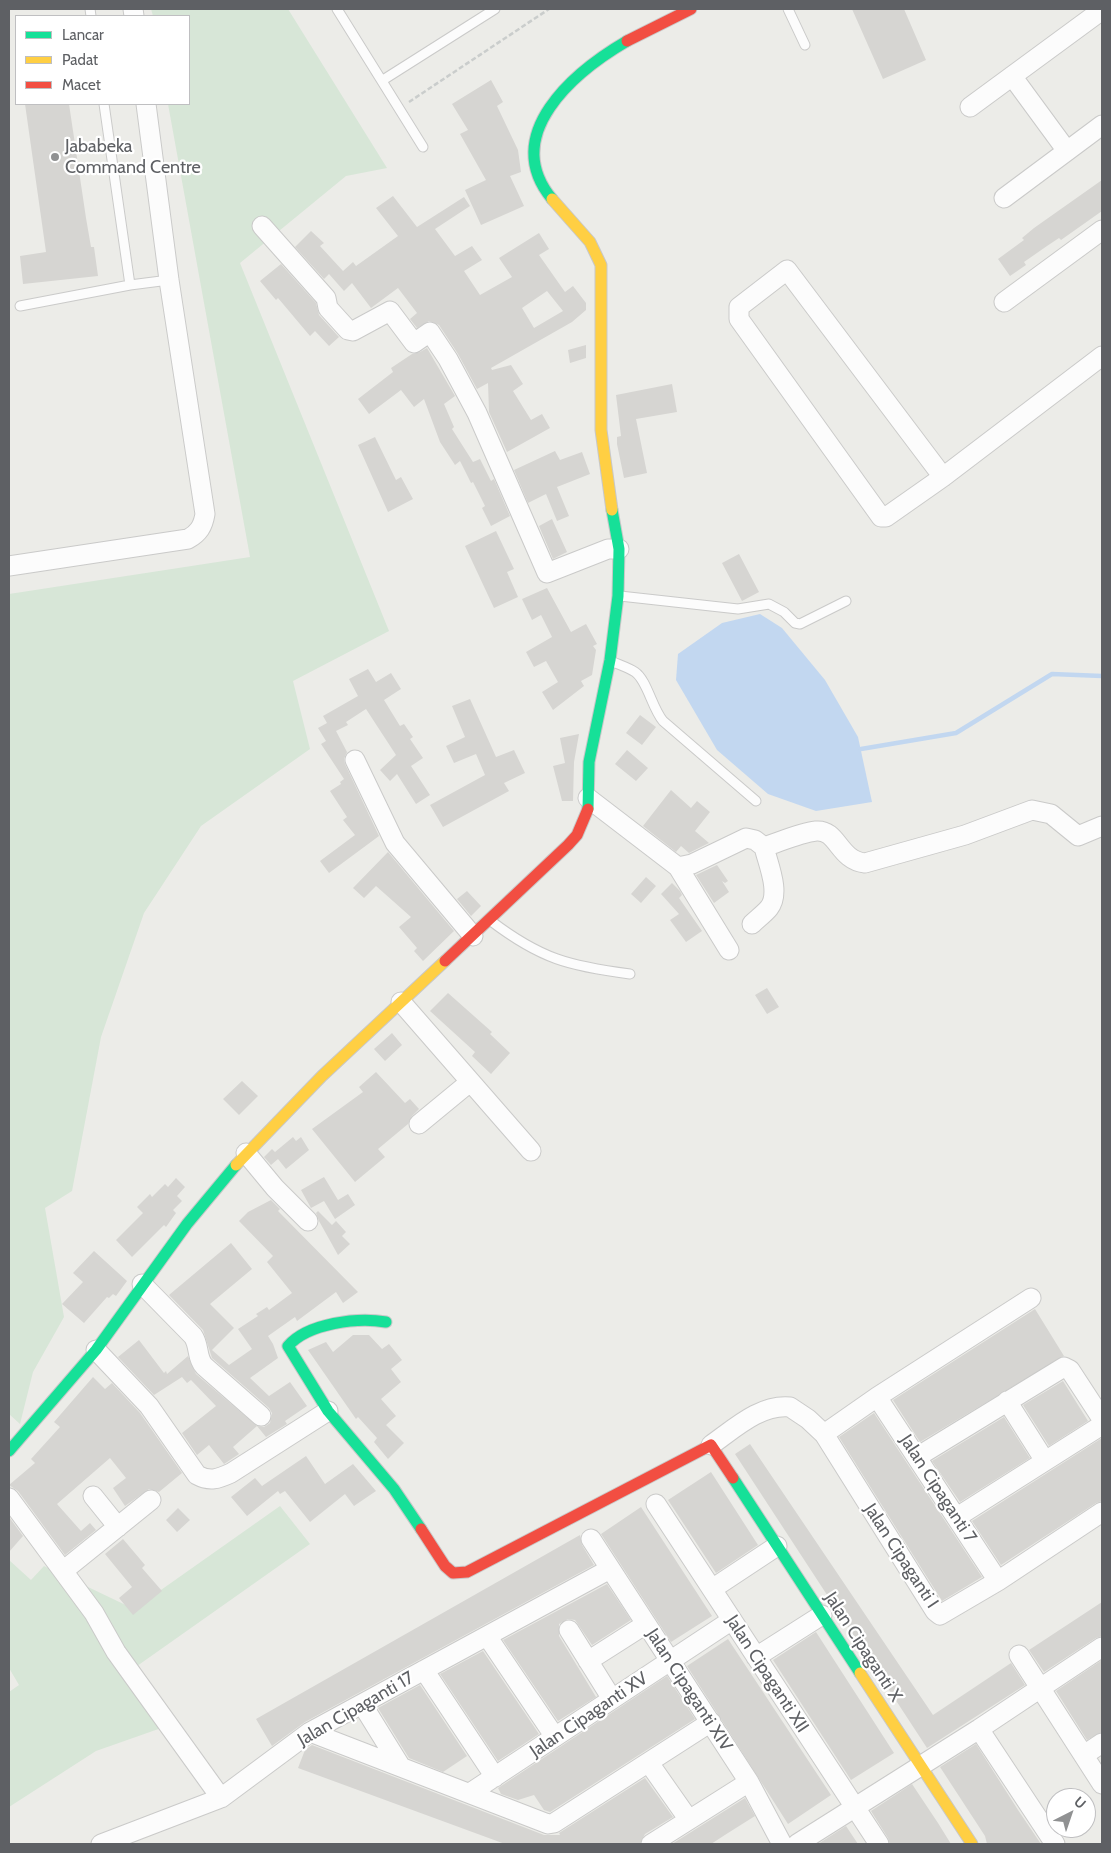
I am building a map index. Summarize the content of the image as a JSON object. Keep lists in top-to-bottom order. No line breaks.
{"streets":{"street":["Jalan Cipaganti 7","Jalan Cipaganti I","Jalan Cipaganti X","Jalan Cipaganti XII","Jalan Cipaganti XIV","Jalan Cipaganti 17","Jalan Cipaganti XV"]},"crossings":[["Jalan Cipaganti 7","Jalan Cipaganti I"],["Jalan Cipaganti XII","Jalan Cipaganti XV"],["Jalan Cipaganti XIV","Jalan Cipaganti 17"],["Jalan Cipaganti XIV","Jalan Cipaganti XV"]],"places":["Jababeka Command Centre"],"legend":["Lancar","Padat","Macet"],"north":"top right"}
